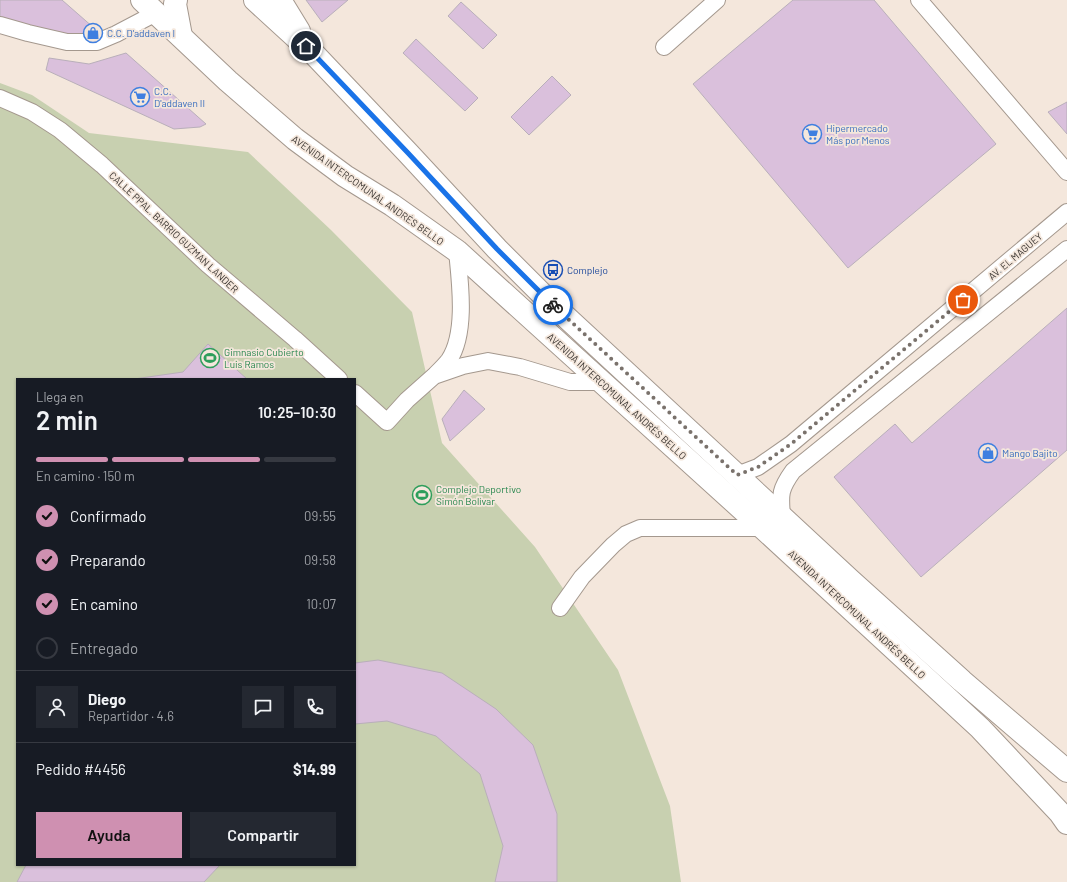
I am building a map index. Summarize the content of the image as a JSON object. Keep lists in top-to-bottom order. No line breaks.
{"streets":{"main road":["AVENIDA INTERCOMUNAL ANDRÉS BELLO"],"street":["CALLE PPAL. BARRIO GUZMAN LANDER","AV. EL MAGUEY"]},"crossings":[["AVENIDA INTERCOMUNAL ANDRÉS BELLO","AV. EL MAGUEY"]],"places":{"shop":["C.C. D'addaven I","Mango Bajito"],"supermarket":["C.C. D'addaven II","Hipermercado Más por Menos"],"bus stop":["Complejo"],"sports":["Gimnasio Cubierto Luis Ramos","Complejo Deportivo Simón Bolívar"]},"page":{"heading":["2 min","Llega en","10:25–10:30"],"panel":["Diego","Repartidor · 4.6","Pedido #4456","$14.99"],"bar":"En camino · 150 m","list":[["Confirmado","09:55"],["Preparando","09:58"],["En camino","10:07"],"Entregado"],"buttons":["Ayuda","Compartir"]}}
